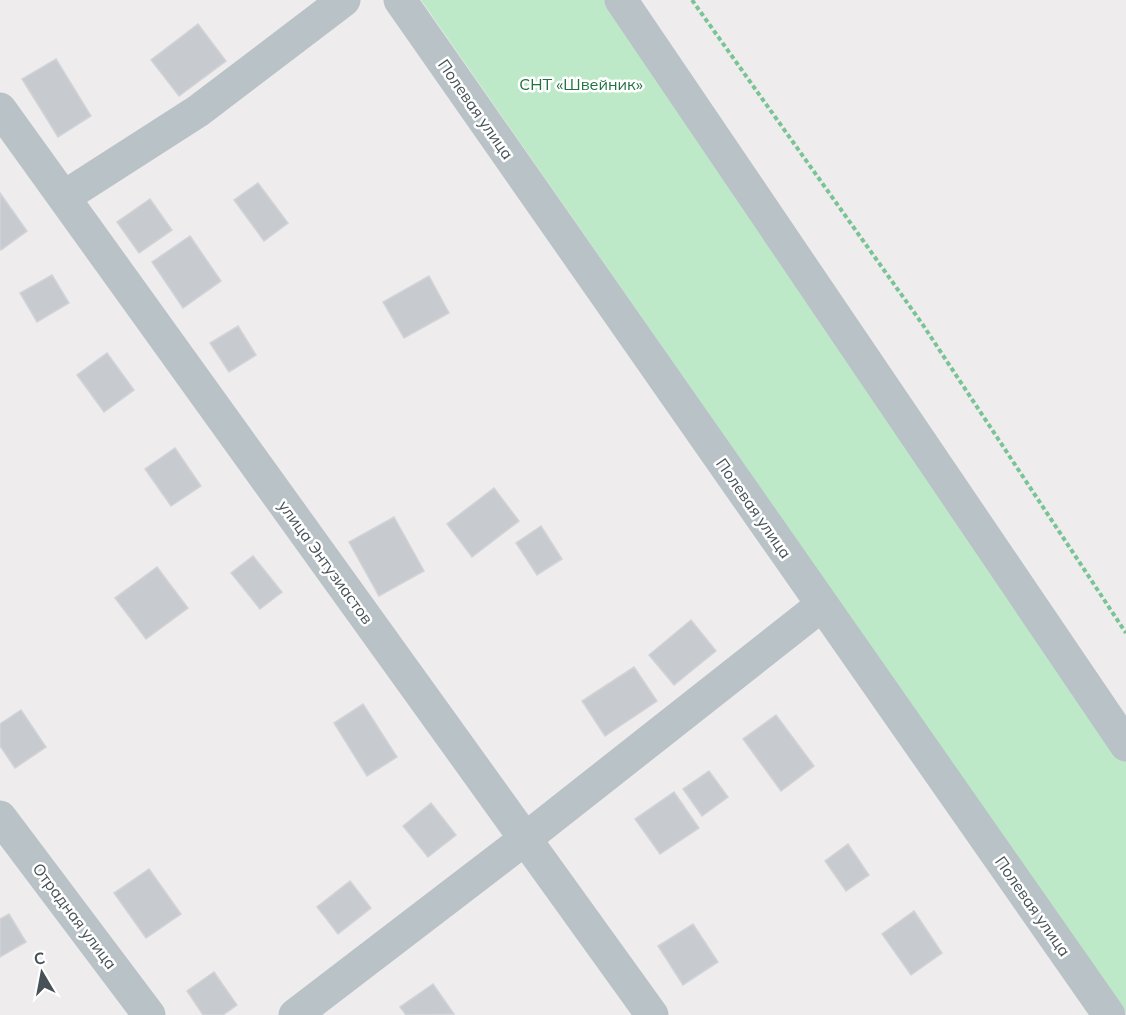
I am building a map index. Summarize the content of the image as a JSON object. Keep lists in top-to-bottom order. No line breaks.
{"streets":{"street":["Полевая улица","улица Энтузиастов","Отрадная улица"]},"parks":["СНТ «Швейник»"],"north":"top"}
